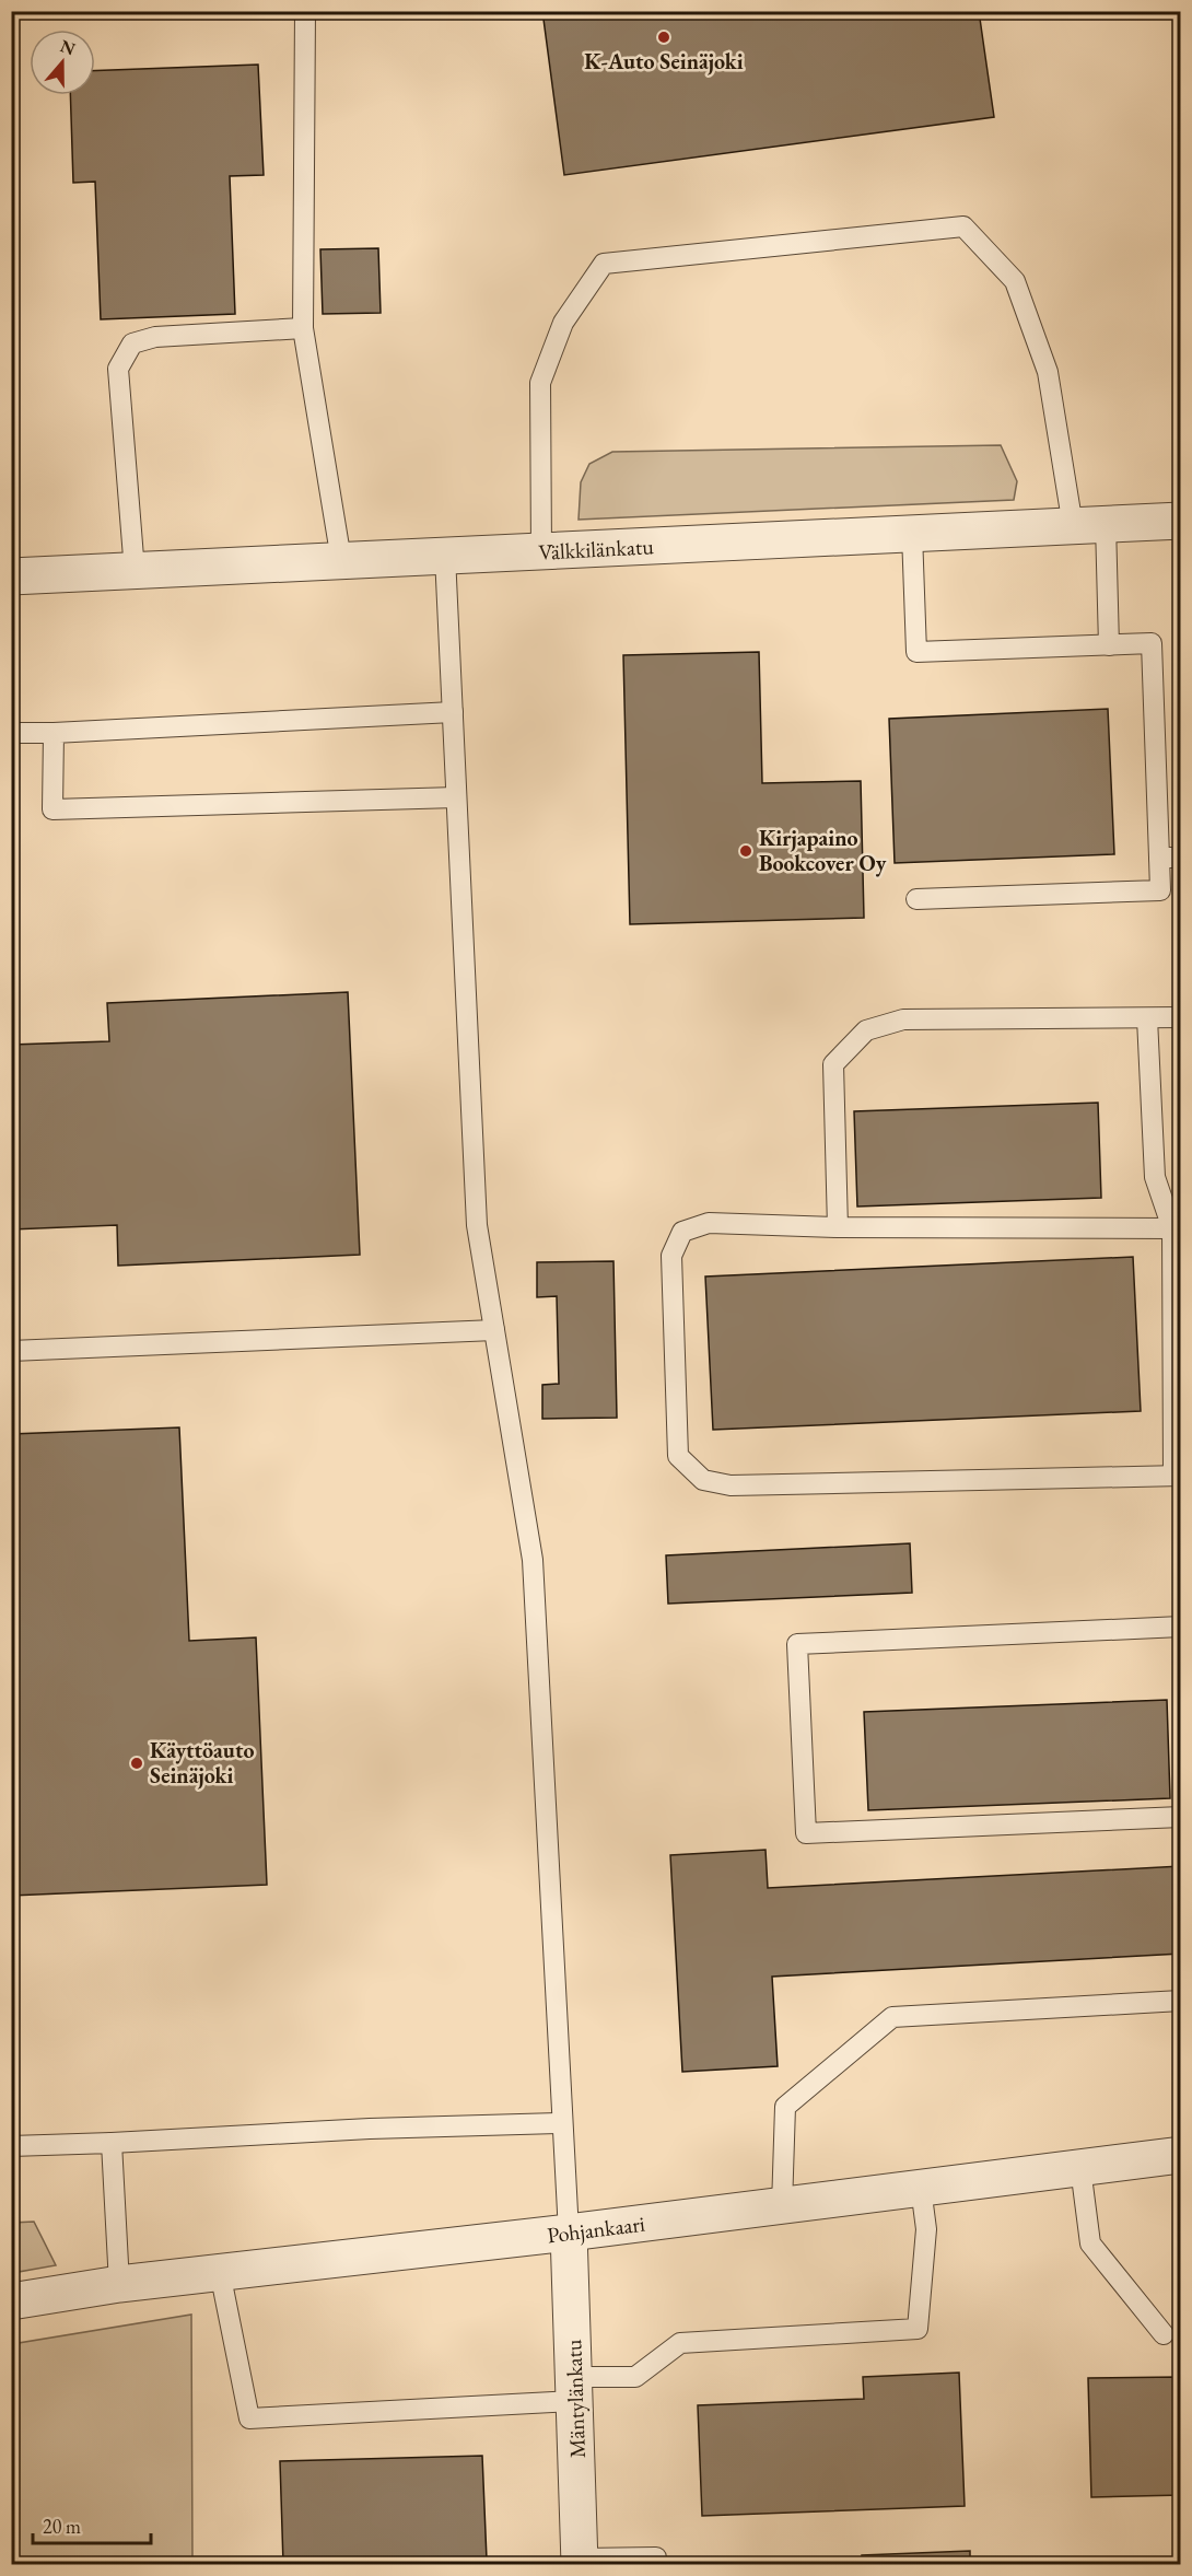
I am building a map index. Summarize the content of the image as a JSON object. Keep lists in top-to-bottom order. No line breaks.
{"streets":{"street":["Välkkilänkatu","Pohjankaari","Mäntylänkatu"]},"crossings":[["Pohjankaari","Mäntylänkatu"]],"places":["K-Auto Seinäjoki","Kirjapaino Bookcover Oy","Käyttöauto Seinäjoki"],"scale_bar":"20 m","north":"top"}
